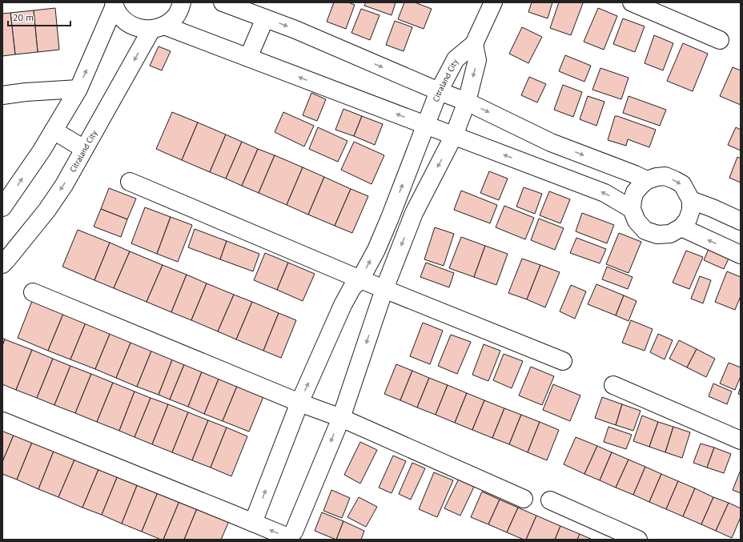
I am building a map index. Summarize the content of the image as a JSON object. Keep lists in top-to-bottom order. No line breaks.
{"streets":{"street":["Citraland City"]},"scale_bar":"20 m"}
